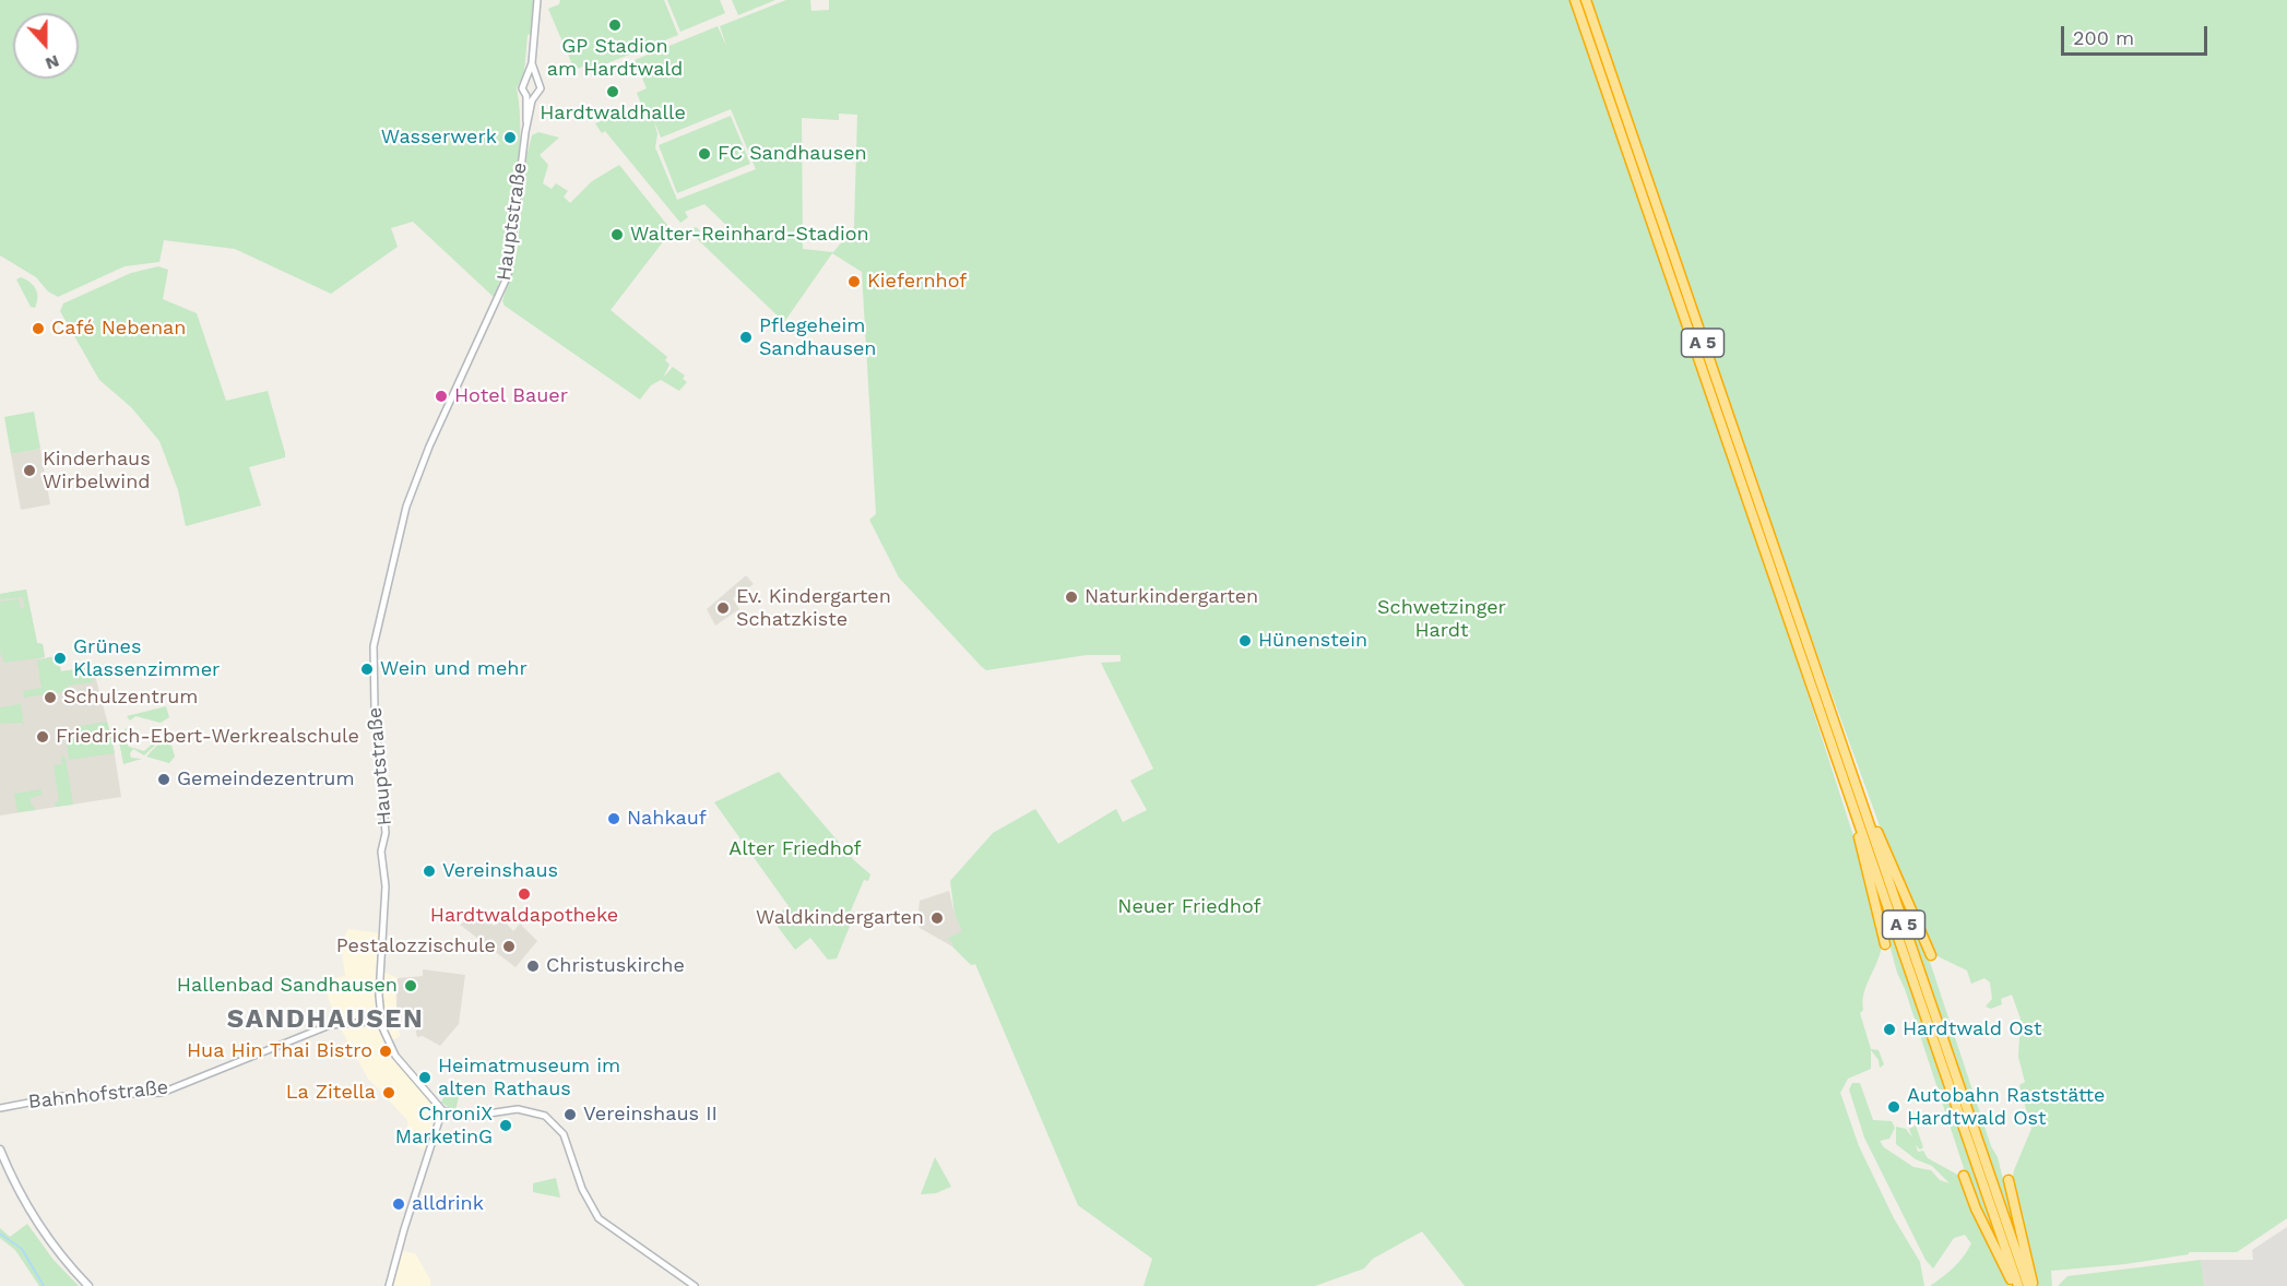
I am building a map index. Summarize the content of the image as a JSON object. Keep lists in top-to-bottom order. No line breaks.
{"streets":{"highway":["A 5"],"street":["Hauptstraße","Bahnhofstraße"]},"crossings":[["Hauptstraße","Bahnhofstraße"]],"districts":["SANDHAUSEN"],"parks":["Schwetzinger Hardt","Alter Friedhof","Neuer Friedhof"],"places":["GP Stadion am Hardtwald","Hardtwaldhalle","Wasserwerk","FC Sandhausen","Walter-Reinhard-Stadion","Kiefernhof","Café Nebenan","Pflegeheim Sandhausen","Hotel Bauer","Kinderhaus Wirbelwind","Naturkindergarten","Ev. Kindergarten Schatzkiste","Hünenstein","Grünes Klassenzimmer","Wein und mehr","Schulzentrum","Friedrich-Ebert-Werkrealschule","Gemeindezentrum","Nahkauf","Vereinshaus","Hardtwaldapotheke","Waldkindergarten","Pestalozzischule","Christuskirche","Hallenbad Sandhausen","Hardtwald Ost","Hua Hin Thai Bistro","Heimatmuseum im alten Rathaus","La Zitella","Autobahn Raststätte Hardtwald Ost","Vereinshaus II","ChroniX MarketinG","alldrink"],"scale_bar":"200 m","north":"bottom"}
